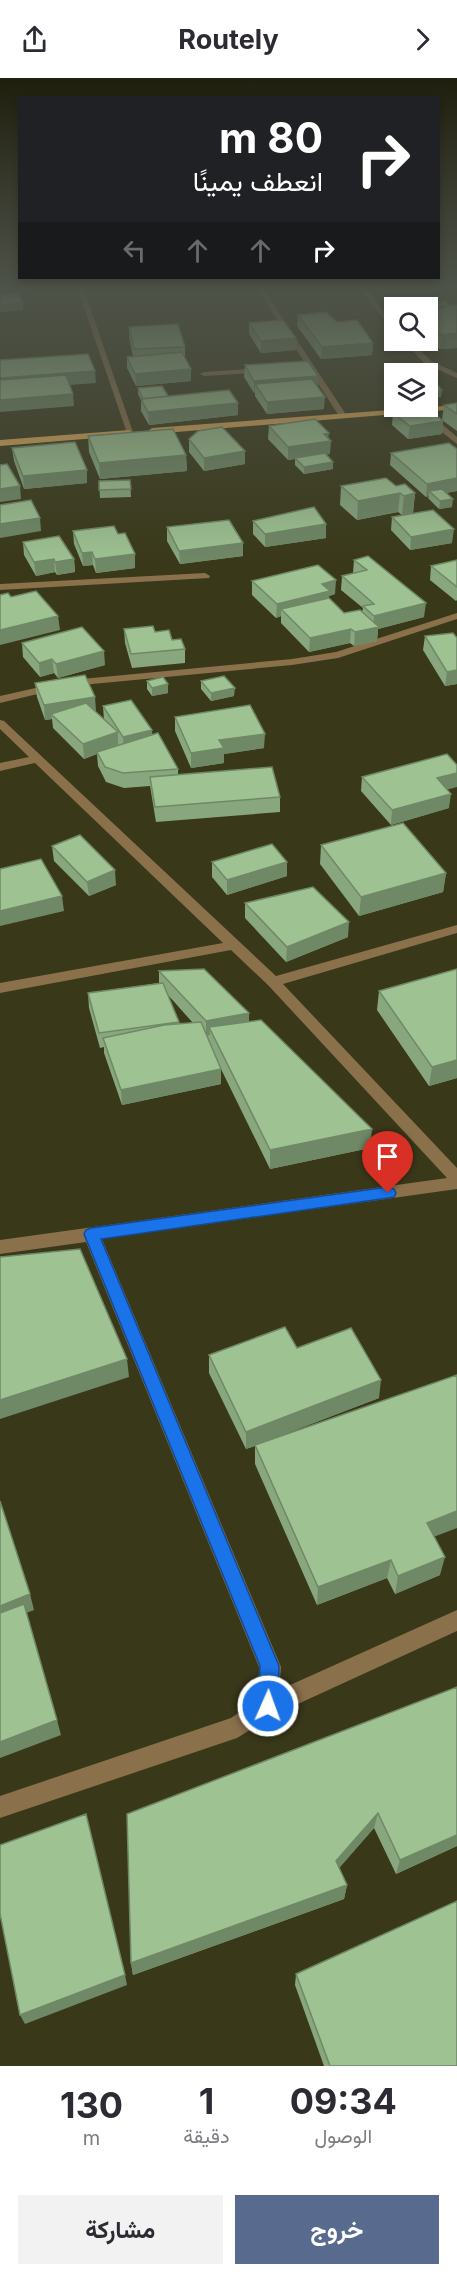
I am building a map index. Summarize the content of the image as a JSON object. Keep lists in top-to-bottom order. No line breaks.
{"page":{"header":"Routely","turn":["80 m","انعطف يمينًا"],"eta":["09:34","الوصول","1","دقيقة","130","m"],"buttons":["خروج","مشاركة"]}}
